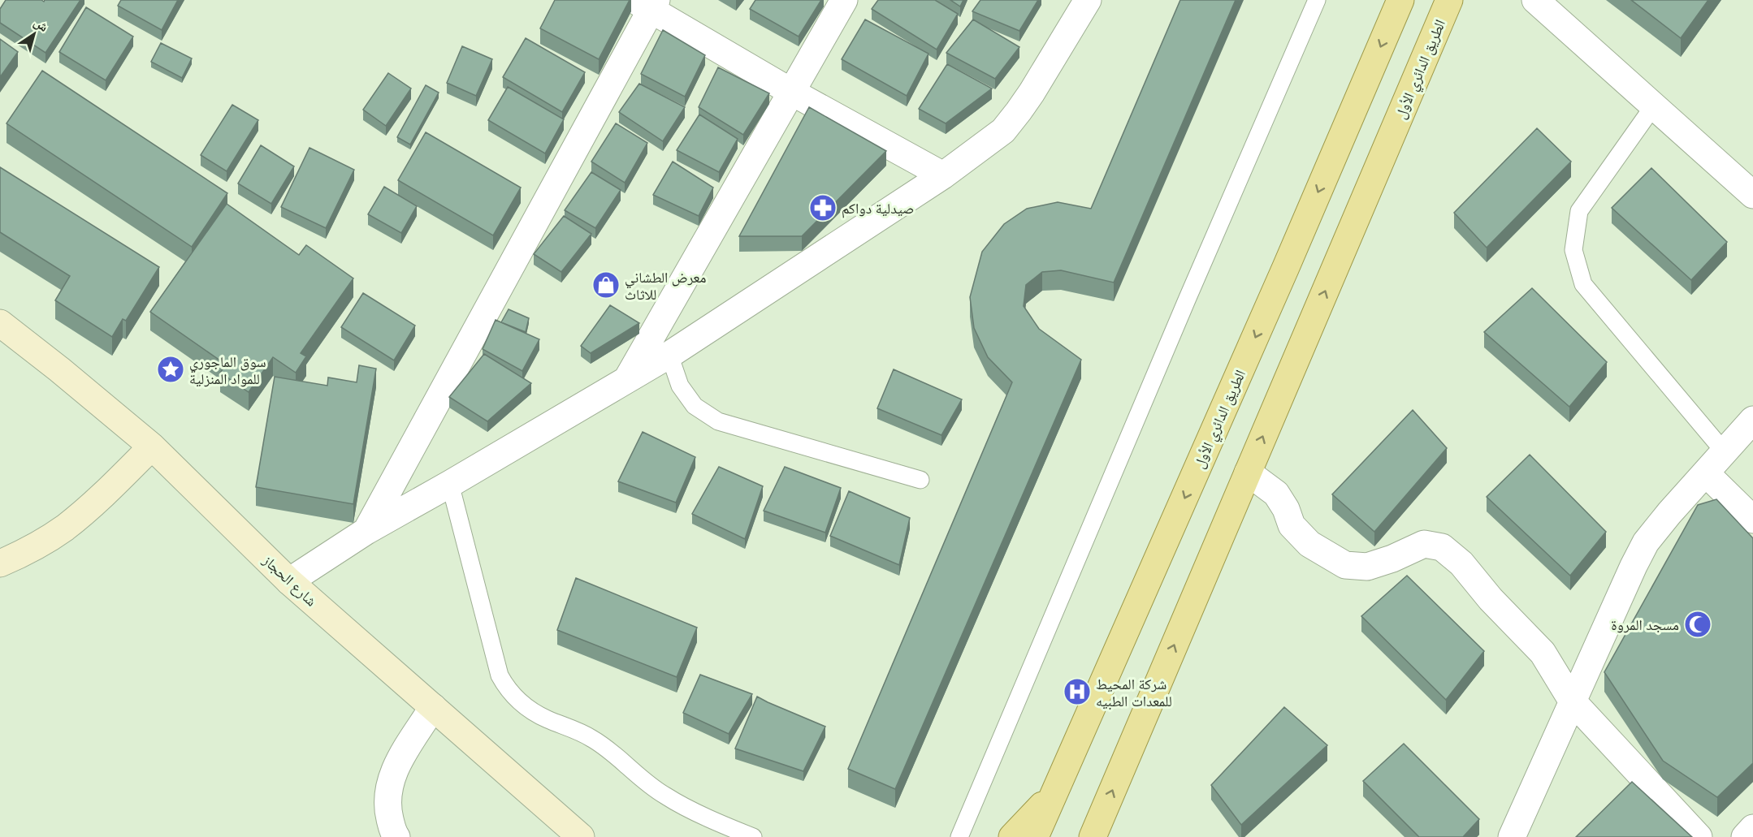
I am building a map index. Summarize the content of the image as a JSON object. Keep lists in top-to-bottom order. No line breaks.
{"streets":{"main road":["الطريق الدائري الأول","شارع الحجاز"]},"places":{"pharmacy":["صيدلية دواكم"],"shop":["معرض الطشاني للاثاث"],"place":["سوق الماجوري للمواد المنزلية"],"mosque":["مسجد المروة"],"hospital":["شركة المحيط للمعدات الطبيه"]},"north":"top right"}
